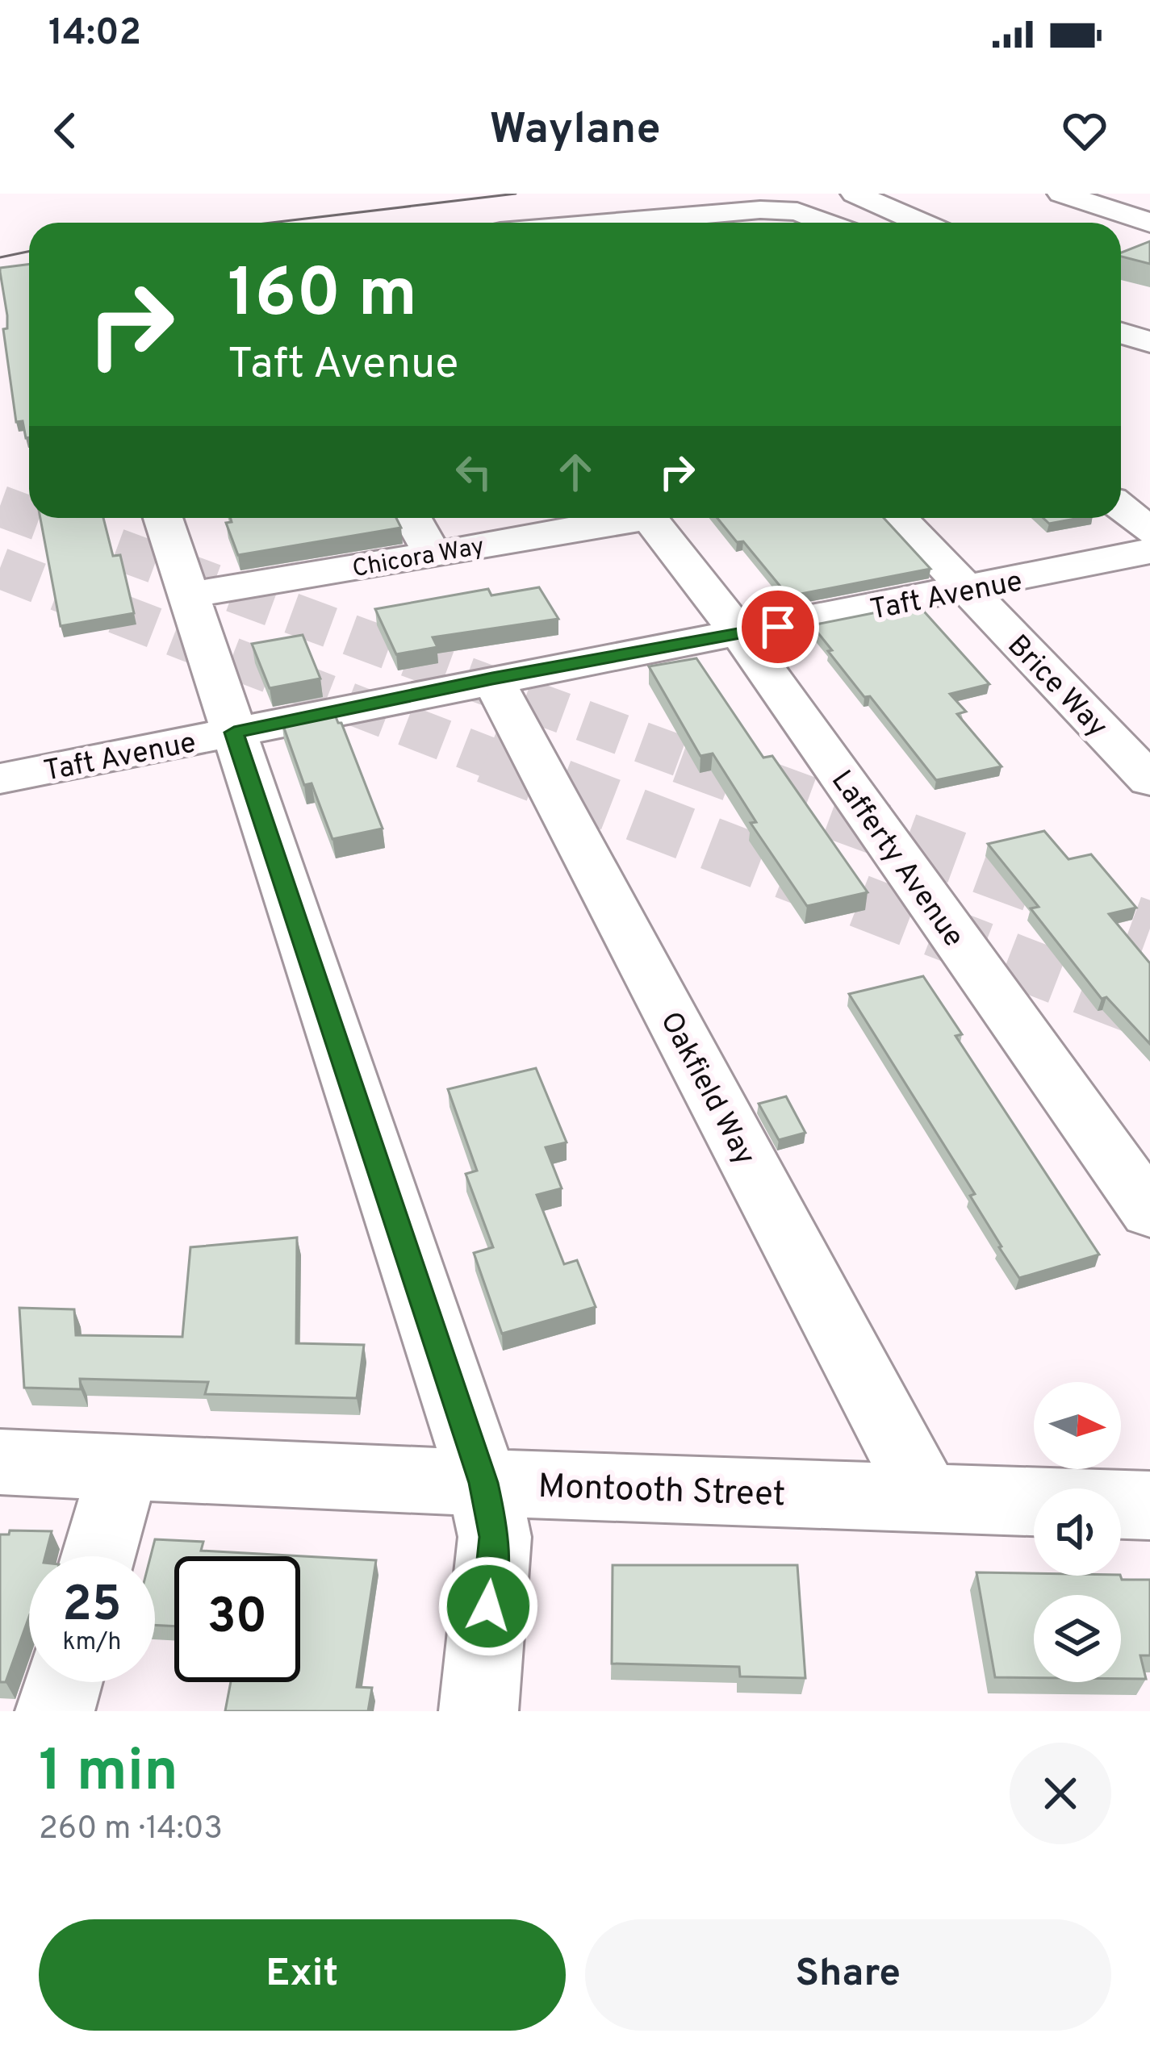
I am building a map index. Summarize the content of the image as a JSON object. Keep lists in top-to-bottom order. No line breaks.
{"streets":{"street":["Chicora Way","Taft Avenue","Brice Way","Lafferty Avenue","Oakfield Way","Montooth Street"]},"crossings":[["Taft Avenue","Brice Way"],["Taft Avenue","Lafferty Avenue"],["Taft Avenue","Oakfield Way"],["Oakfield Way","Montooth Street"]],"north":"right","page":{"status":"14:02","header":"Waylane","turn":["160 m","Taft Avenue"],"speed":"25 km/h","limit":"30","heading":["1 min","260 m · 14:03"],"buttons":["Exit","Share"]}}
